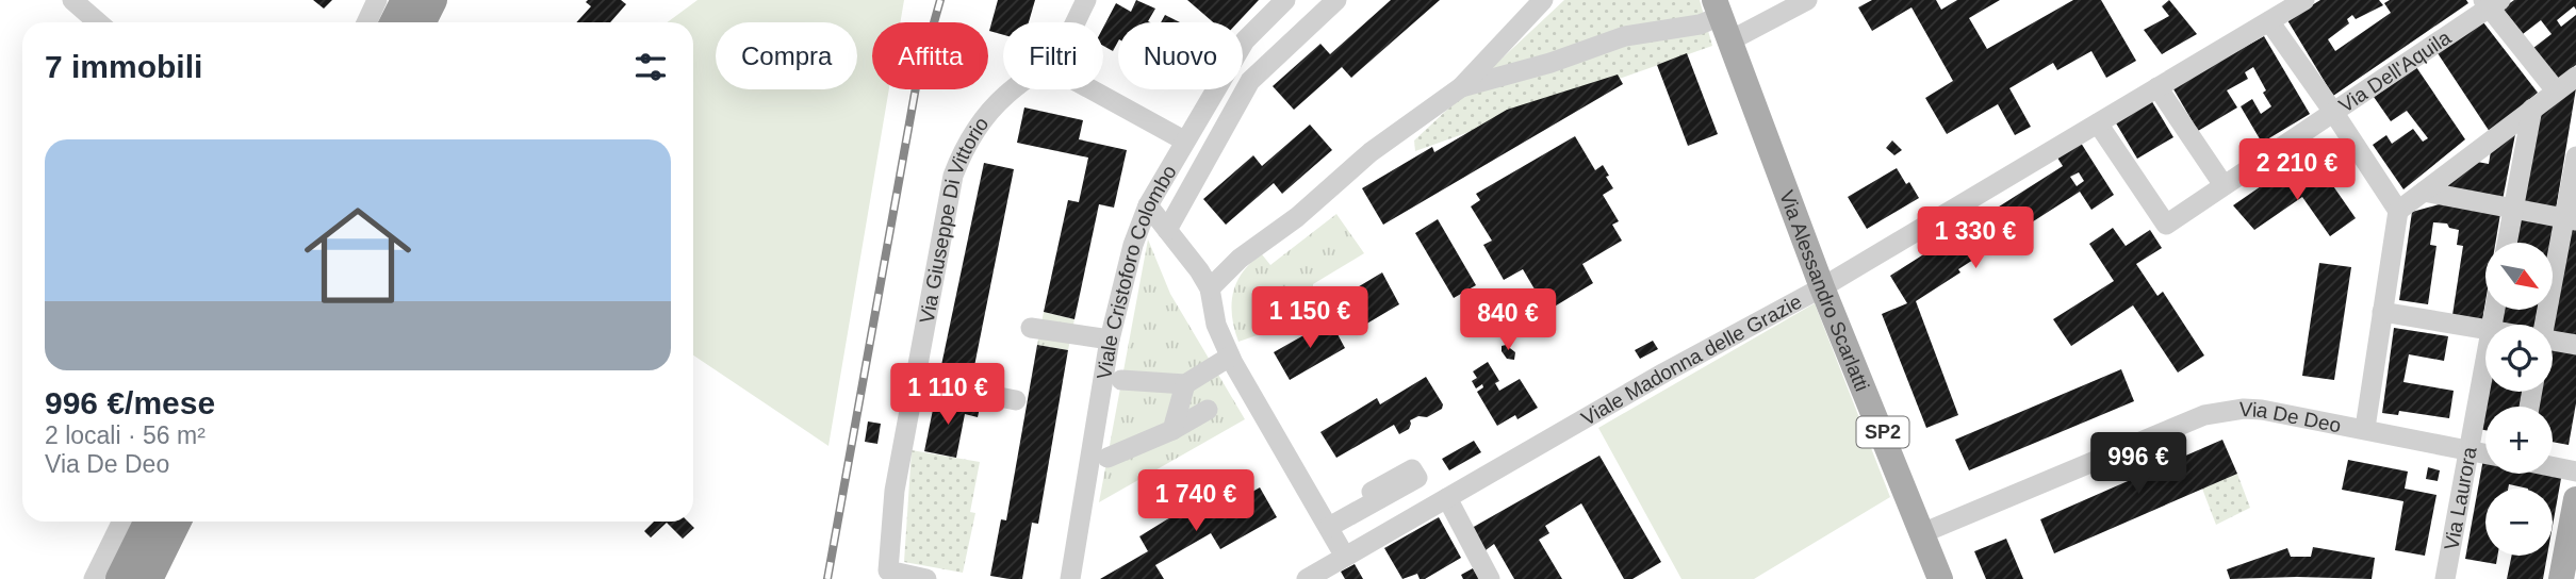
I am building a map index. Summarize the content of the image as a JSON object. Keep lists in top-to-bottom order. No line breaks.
{"streets":{"main road":["Via Alessandro Scarlatti","SP2"],"street":["Via Dell'Aquila","Via Giuseppe Di Vittorio","Viale Cristoforo Colombo","Viale Madonna delle Grazie","Via De Deo","Via Laurora"]},"crossings":[["Via Dell'Aquila","Viale Madonna delle Grazie"],["Via Alessandro Scarlatti","Viale Madonna delle Grazie"],["Via Alessandro Scarlatti","Via De Deo"],["Via De Deo","Via Laurora"]],"north":"bottom right","page":{"chip":["Compra","Affitta","Filtri","Nuovo"],"heading":"7 immobili","list":[{"name":"996 €/mese","note":"2 locali · 56 m² · Via De Deo"}],"price":["2 210 €","1 330 €","1 150 €","840 €","1 110 €","996 €","1 740 €"],"map_buttons":["+","−"]}}
